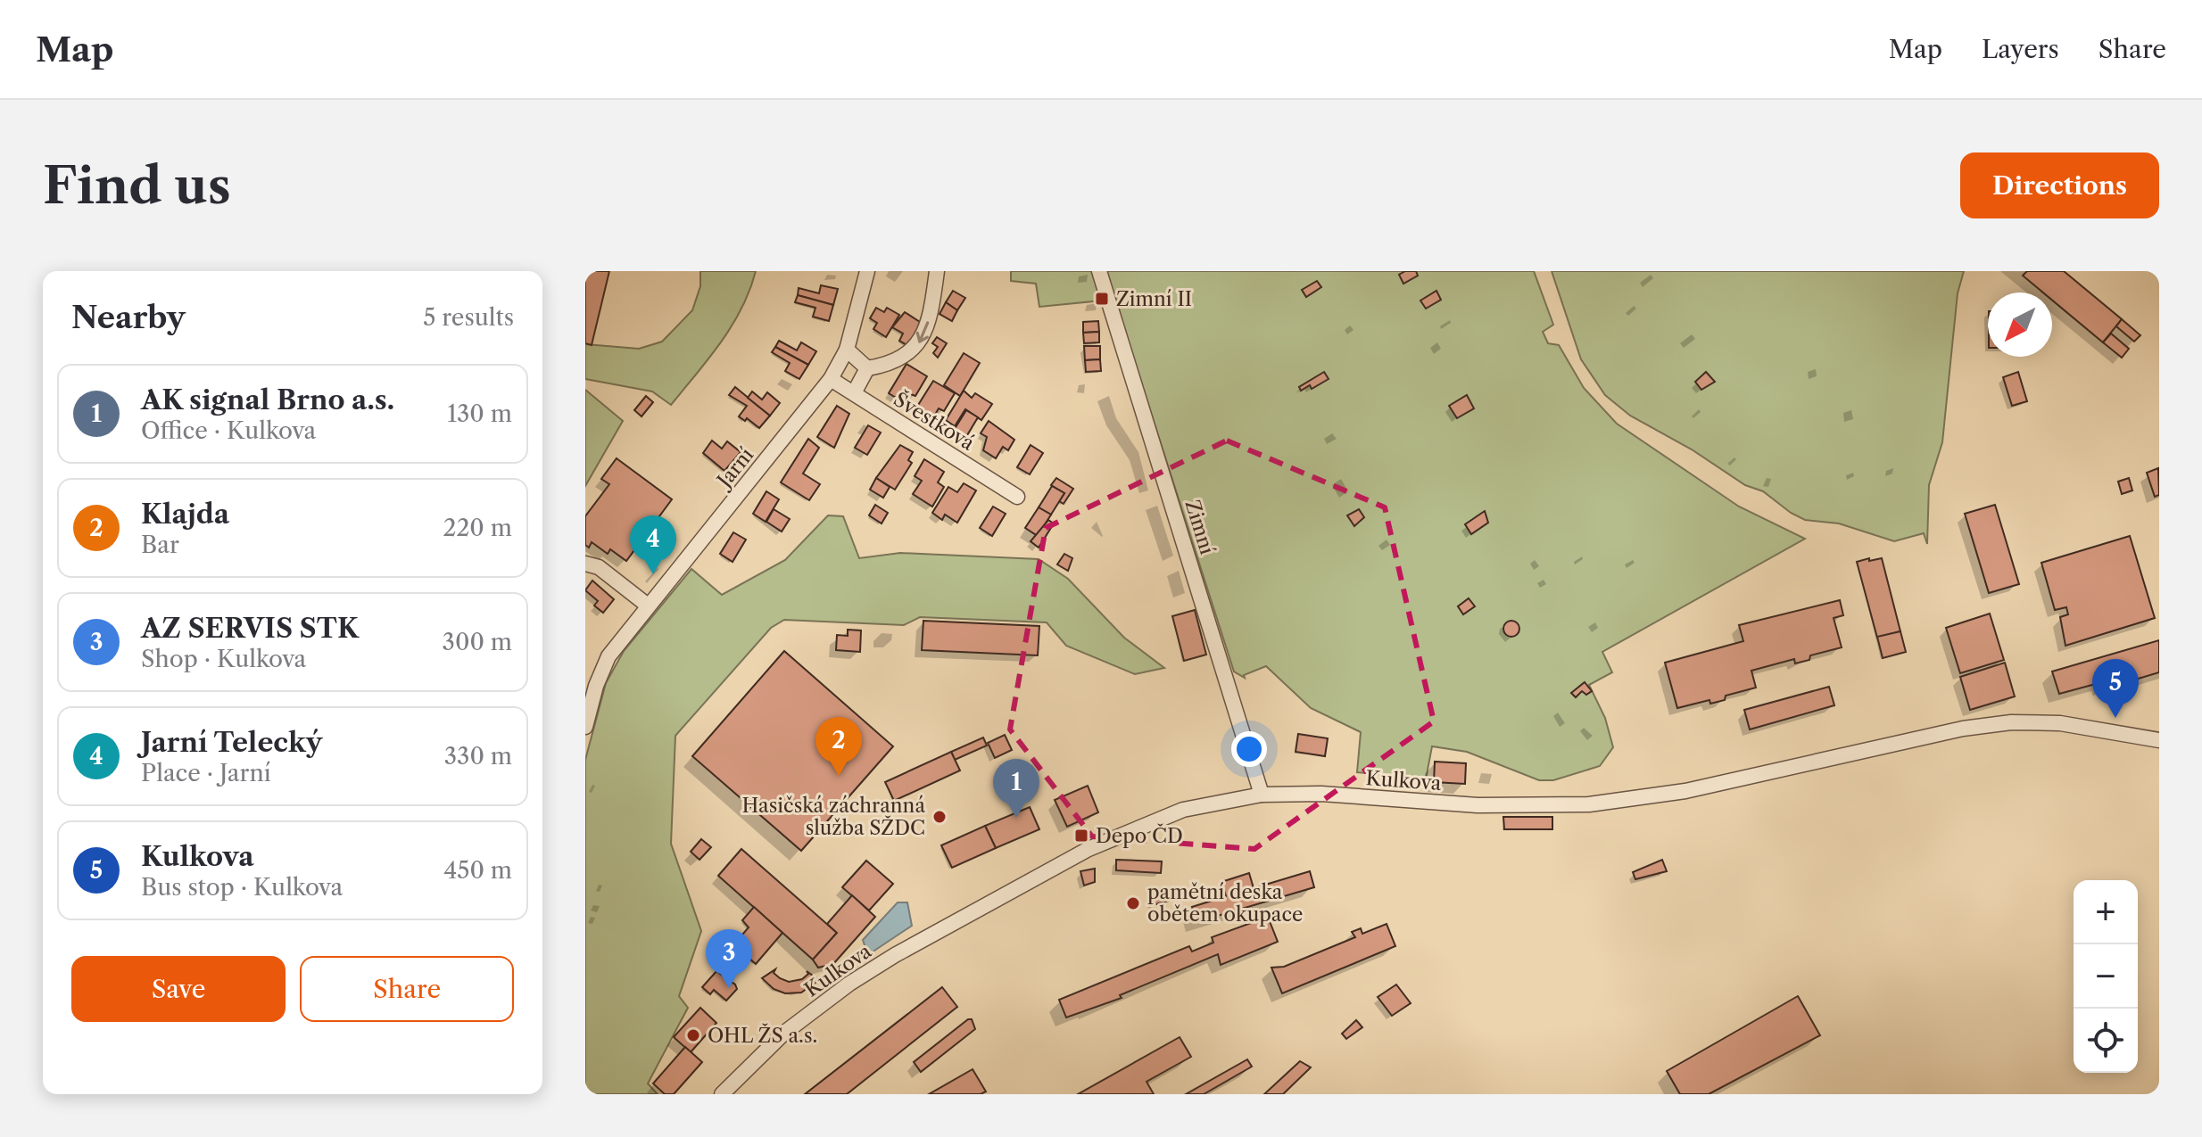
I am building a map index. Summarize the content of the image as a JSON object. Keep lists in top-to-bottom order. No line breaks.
{"streets":{"street":["Švestková","Jarní","Zimní","Kulkova"]},"crossings":[["Švestková","Jarní"],["Zimní","Kulkova"]],"places":{"transit":["Zimní II","Depo ČD"],"other":["Hasičská záchranná služba SŽDC","pamětní deska obětem okupace","OHL ŽS a.s."]},"north":"bottom left","page":{"header":"Map","nav":["Map","Layers","Share"],"buttons":["Directions",["Save","Share"]],"title":"Find us","heading":["Nearby","5 results"],"list":[{"mark":"1","name":"AK signal Brno a.s.","note":"Office · Kulkova","value":"130 m"},{"mark":"2","name":"Klajda","note":"Bar","value":"220 m"},{"mark":"3","name":"AZ SERVIS STK","note":"Shop · Kulkova","value":"300 m"},{"mark":"4","name":"Jarní Telecký","note":"Place · Jarní","value":"330 m"},{"mark":"5","name":"Kulkova","note":"Bus stop · Kulkova","value":"450 m"}],"pins":["4","5","2","1","3"],"map_buttons":["+","−"]}}
